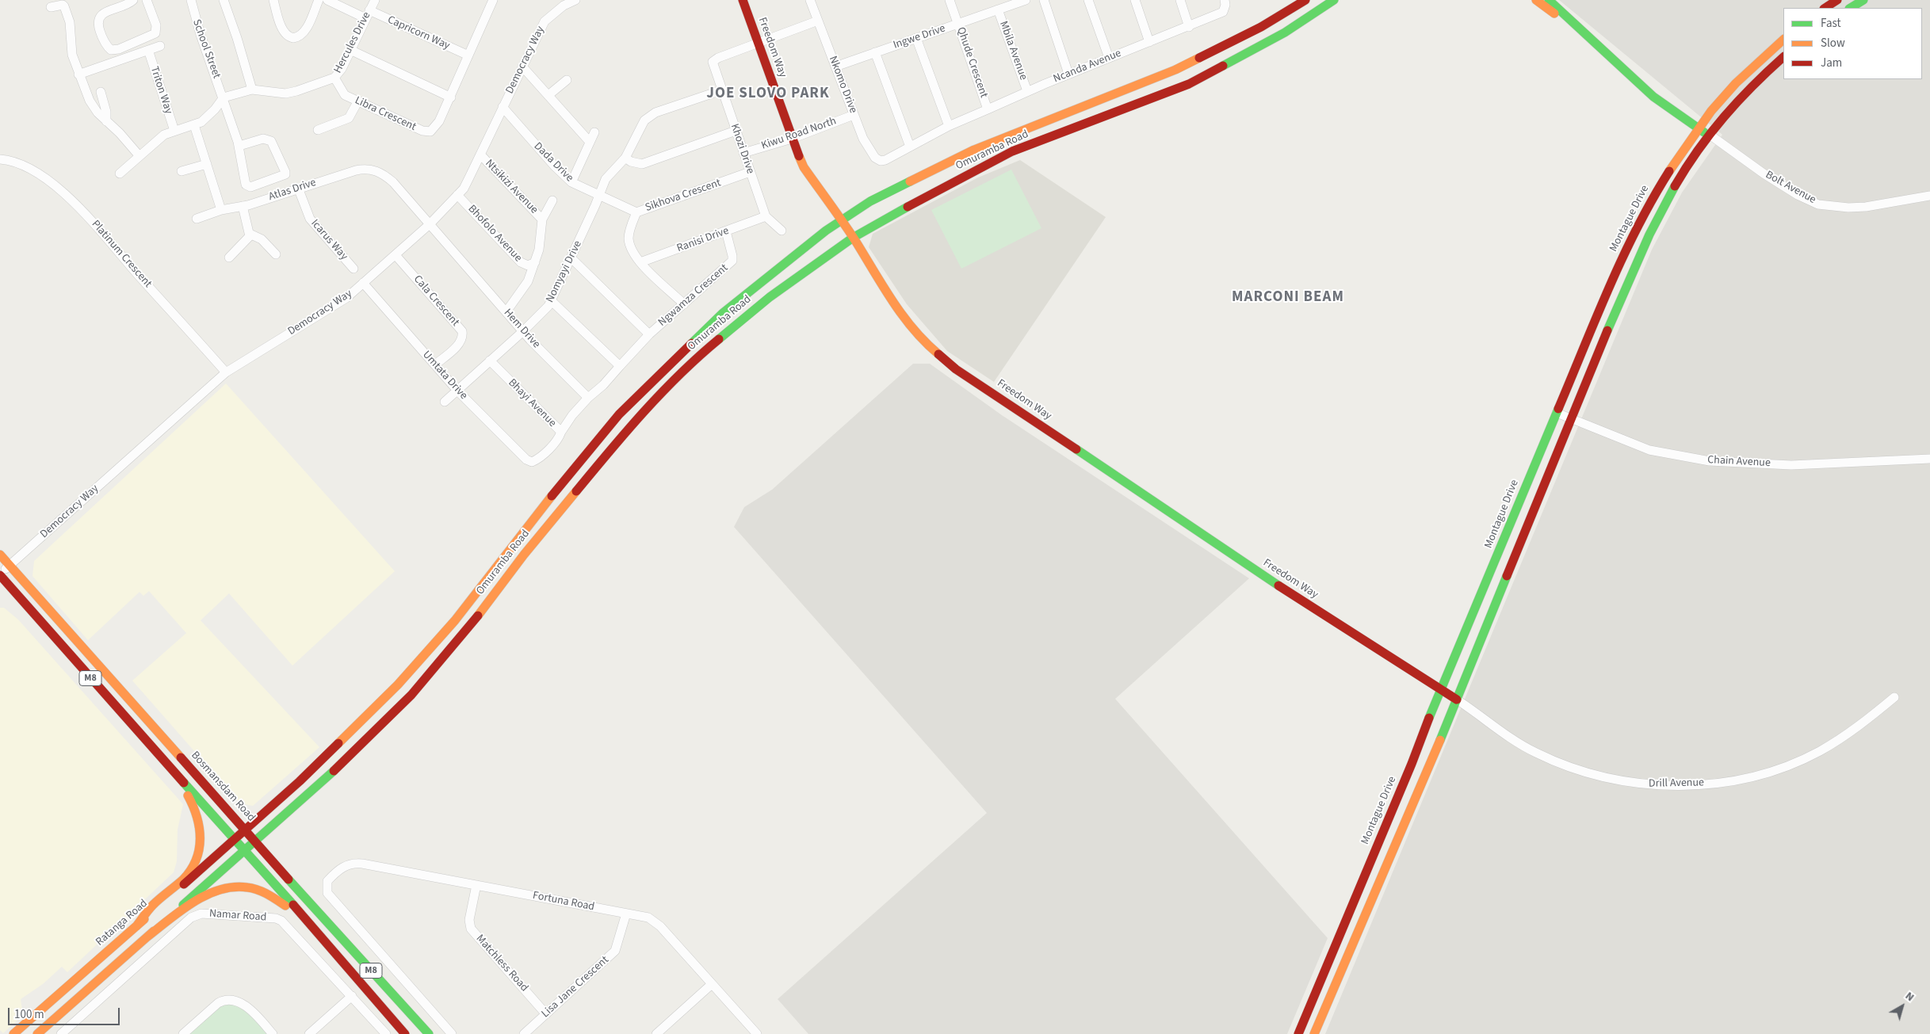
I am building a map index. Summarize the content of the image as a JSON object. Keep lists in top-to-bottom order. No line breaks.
{"streets":{"main road":["Freedom Way","Omuramba Road","Montague Drive","M8","Bosmansdam Road","Ratanga Road"],"street":["Capricorn Way","Ingwe Drive","Hercules Drive","School Street","Mbila Avenue","Democracy Way","Qhude Crescent","Ncanda Avenue","Nkomo Drive","Triton Way","Libra Crescent","Kiwu Road North","Khozi Drive","Dada Drive","Ntsikizi Avenue","Bolt Avenue","Atlas Drive","Sikhova Crescent","Bhofolo Avenue","Icarus Way","Ranisi Drive","Platinum Crescent","Nomyayi Drive","Ngwamza Crescent","Cala Crescent","Hem Drive","Umtata Drive","Bhayi Avenue","Chain Avenue","Drill Avenue","Fortuna Road","Namar Road","Matchless Road","Lisa Jane Crescent"]},"crossings":[["Capricorn Way","Hercules Drive"],["Capricorn Way","Libra Crescent"],["Ingwe Drive","Mbila Avenue"],["Ingwe Drive","Qhude Crescent"],["Ingwe Drive","Nkomo Drive"],["Hercules Drive","School Street"],["Hercules Drive","Libra Crescent"],["Freedom Way","Kiwu Road North"],["Freedom Way","Khozi Drive"],["Freedom Way","Omuramba Road"],["Freedom Way","Montague Drive"],["Freedom Way","Drill Avenue"],["Mbila Avenue","Ncanda Avenue"],["Democracy Way","Dada Drive"],["Democracy Way","Ntsikizi Avenue"],["Democracy Way","Atlas Drive"],["Democracy Way","Bhofolo Avenue"],["Democracy Way","Platinum Crescent"],["Democracy Way","Cala Crescent"],["Democracy Way","Hem Drive"],["Democracy Way","Umtata Drive"],["Democracy Way","M8"],["Democracy Way","Bosmansdam Road"],["Qhude Crescent","Ncanda Avenue"],["Qhude Crescent","Nkomo Drive"],["Nkomo Drive","Kiwu Road North"],["Kiwu Road North","Khozi Drive"],["Khozi Drive","Sikhova Crescent"],["Khozi Drive","Ranisi Drive"],["Khozi Drive","Nomyayi Drive"],["Omuramba Road","Bosmansdam Road"],["Omuramba Road","Ratanga Road"],["Dada Drive","Sikhova Crescent"],["Dada Drive","Nomyayi Drive"],["Atlas Drive","Icarus Way"],["Atlas Drive","Hem Drive"],["Sikhova Crescent","Ranisi Drive"],["Sikhova Crescent","Ngwamza Crescent"],["Montague Drive","Chain Avenue"],["Ranisi Drive","Ngwamza Crescent"],["Nomyayi Drive","Ngwamza Crescent"],["Nomyayi Drive","Hem Drive"],["Nomyayi Drive","Umtata Drive"],["Nomyayi Drive","Bhayi Avenue"],["Ngwamza Crescent","Hem Drive"],["Cala Crescent","Umtata Drive"],["Umtata Drive","Bhayi Avenue"],["M8","Ratanga Road"],["Bosmansdam Road","Ratanga Road"],["Fortuna Road","Matchless Road"],["Fortuna Road","Lisa Jane Crescent"],["Matchless Road","Lisa Jane Crescent"]],"districts":["JOE SLOVO PARK","MARCONI BEAM"],"legend":["Fast","Slow","Jam"],"scale_bar":"100 m","north":"top right"}
